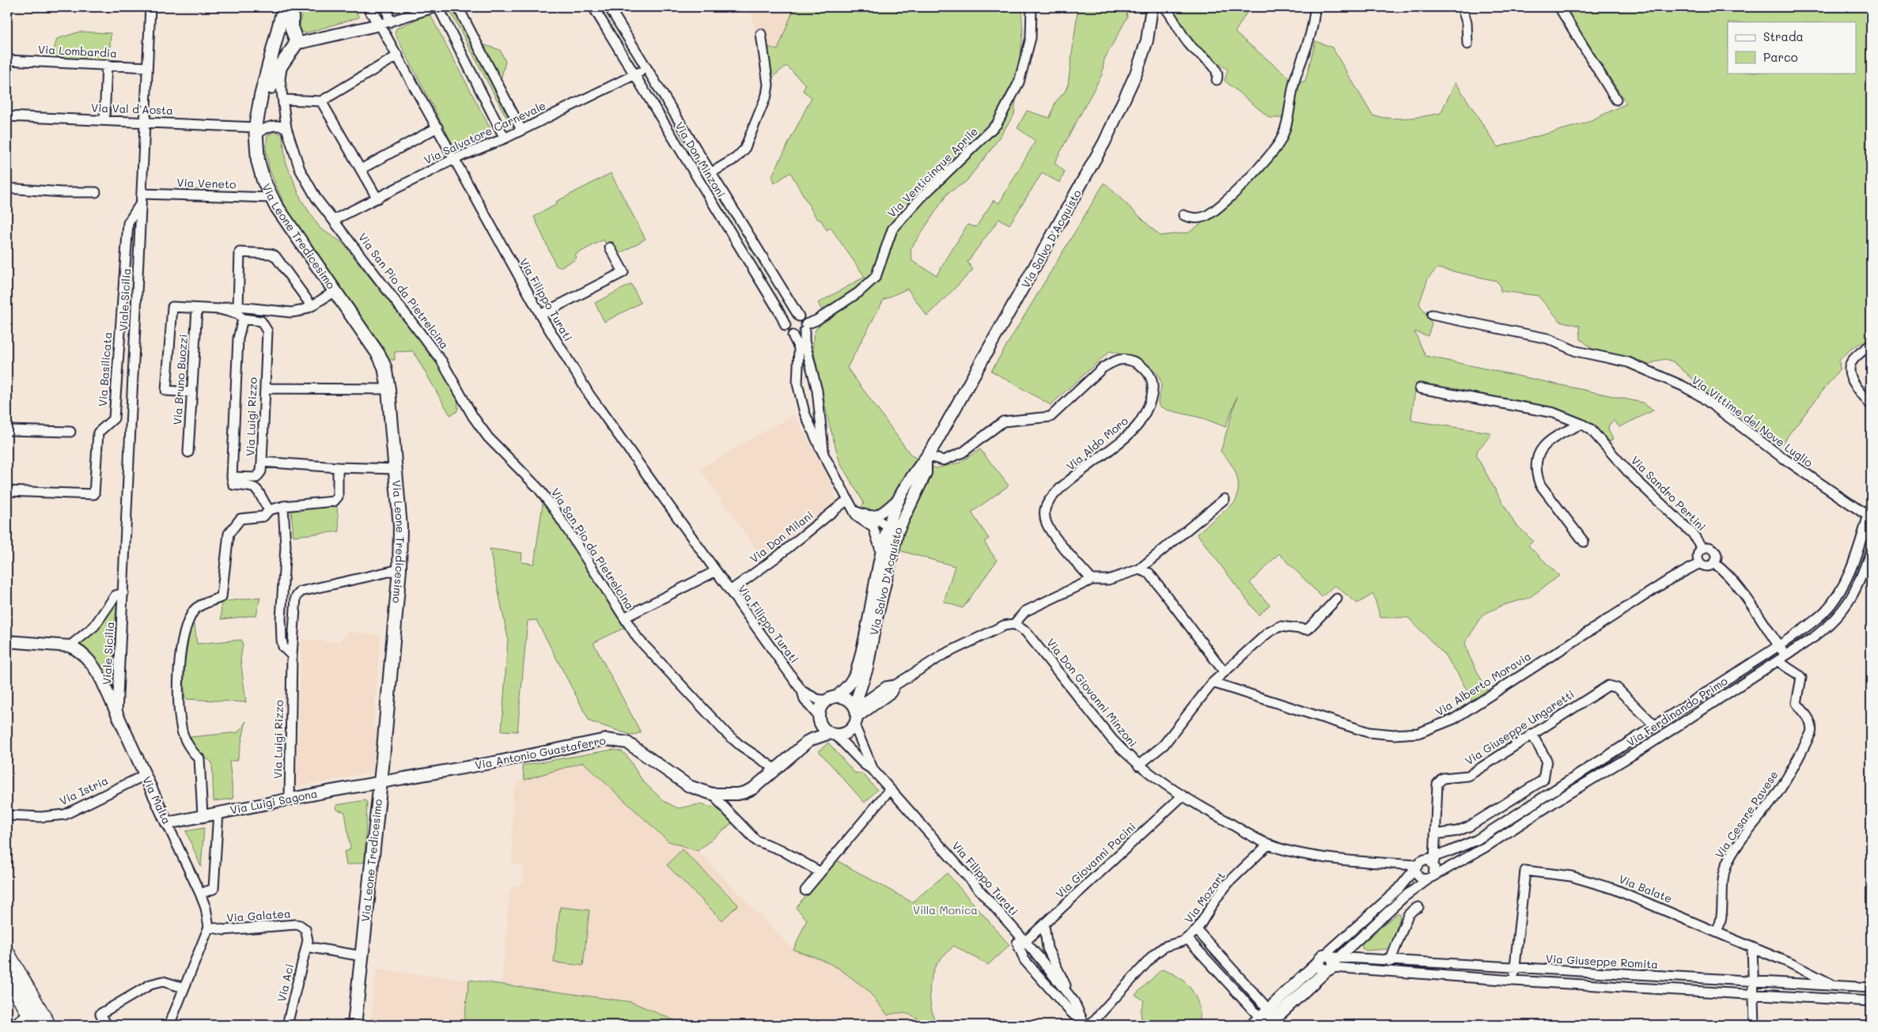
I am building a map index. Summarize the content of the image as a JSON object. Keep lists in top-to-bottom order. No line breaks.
{"streets":{"main road":["Via Leone Tredicesimo"],"street":["Via Lombardia","Via Val d'Aosta","Via Salvatore Carnevale","Via Don Minzoni","Via Venticinque Aprile","Via Veneto","Via Salvo D'Acquisto","Via San Pio da Pietrelcina","Viale Sicilia","Via Filippo Turati","Via Basilicata","Via Bruno Buozzi","Via Luigi Rizzo","Via Vittime del Nove Luglio","Via Aldo Moro","Via Sandro Pertini","Via Don Milani","Via Alberto Moravia","Via Don Giovanni Minzoni","Via Ferdinando Primo","Via Giuseppe Ungaretti","Via Antonio Guastaferro","Via Istria","Via Malta","Via Luigi Sagona","Via Cesare Pavese","Via Giovanni Pacini","Via Balate","Via Mozart","Via Galatea","Via Giuseppe Romita","Via Aci"]},"crossings":[["Via Lombardia","Viale Sicilia"],["Via Val d'Aosta","Via Leone Tredicesimo"],["Via Val d'Aosta","Viale Sicilia"],["Via Salvatore Carnevale","Via Don Minzoni"],["Via Salvatore Carnevale","Via San Pio da Pietrelcina"],["Via Salvatore Carnevale","Via Filippo Turati"],["Via Don Minzoni","Via Venticinque Aprile"],["Via Don Minzoni","Via Don Milani"],["Via Veneto","Via Leone Tredicesimo"],["Via Veneto","Viale Sicilia"],["Via Leone Tredicesimo","Via Luigi Rizzo"],["Via Leone Tredicesimo","Via Antonio Guastaferro"],["Via Leone Tredicesimo","Via Luigi Sagona"],["Via Salvo D'Acquisto","Via Filippo Turati"],["Via Salvo D'Acquisto","Via Aldo Moro"],["Via San Pio da Pietrelcina","Via Antonio Guastaferro"],["Viale Sicilia","Via Basilicata"],["Viale Sicilia","Via Malta"],["Via Filippo Turati","Via Don Milani"],["Via Filippo Turati","Via Giovanni Pacini"],["Via Luigi Rizzo","Via Luigi Sagona"],["Via Vittime del Nove Luglio","Via Ferdinando Primo"],["Via Sandro Pertini","Via Alberto Moravia"],["Via Sandro Pertini","Via Ferdinando Primo"],["Via Sandro Pertini","Via Cesare Pavese"],["Via Don Giovanni Minzoni","Via Ferdinando Primo"],["Via Don Giovanni Minzoni","Via Giovanni Pacini"],["Via Don Giovanni Minzoni","Via Mozart"],["Via Ferdinando Primo","Via Giuseppe Ungaretti"],["Via Ferdinando Primo","Via Cesare Pavese"],["Via Ferdinando Primo","Via Giuseppe Romita"],["Via Antonio Guastaferro","Via Luigi Sagona"],["Via Istria","Via Malta"],["Via Malta","Via Luigi Sagona"],["Via Malta","Via Galatea"],["Via Cesare Pavese","Via Balate"],["Via Balate","Via Giuseppe Romita"],["Via Galatea","Via Aci"]],"parks":["Villa Monica"],"legend":["Strada","Parco"]}
